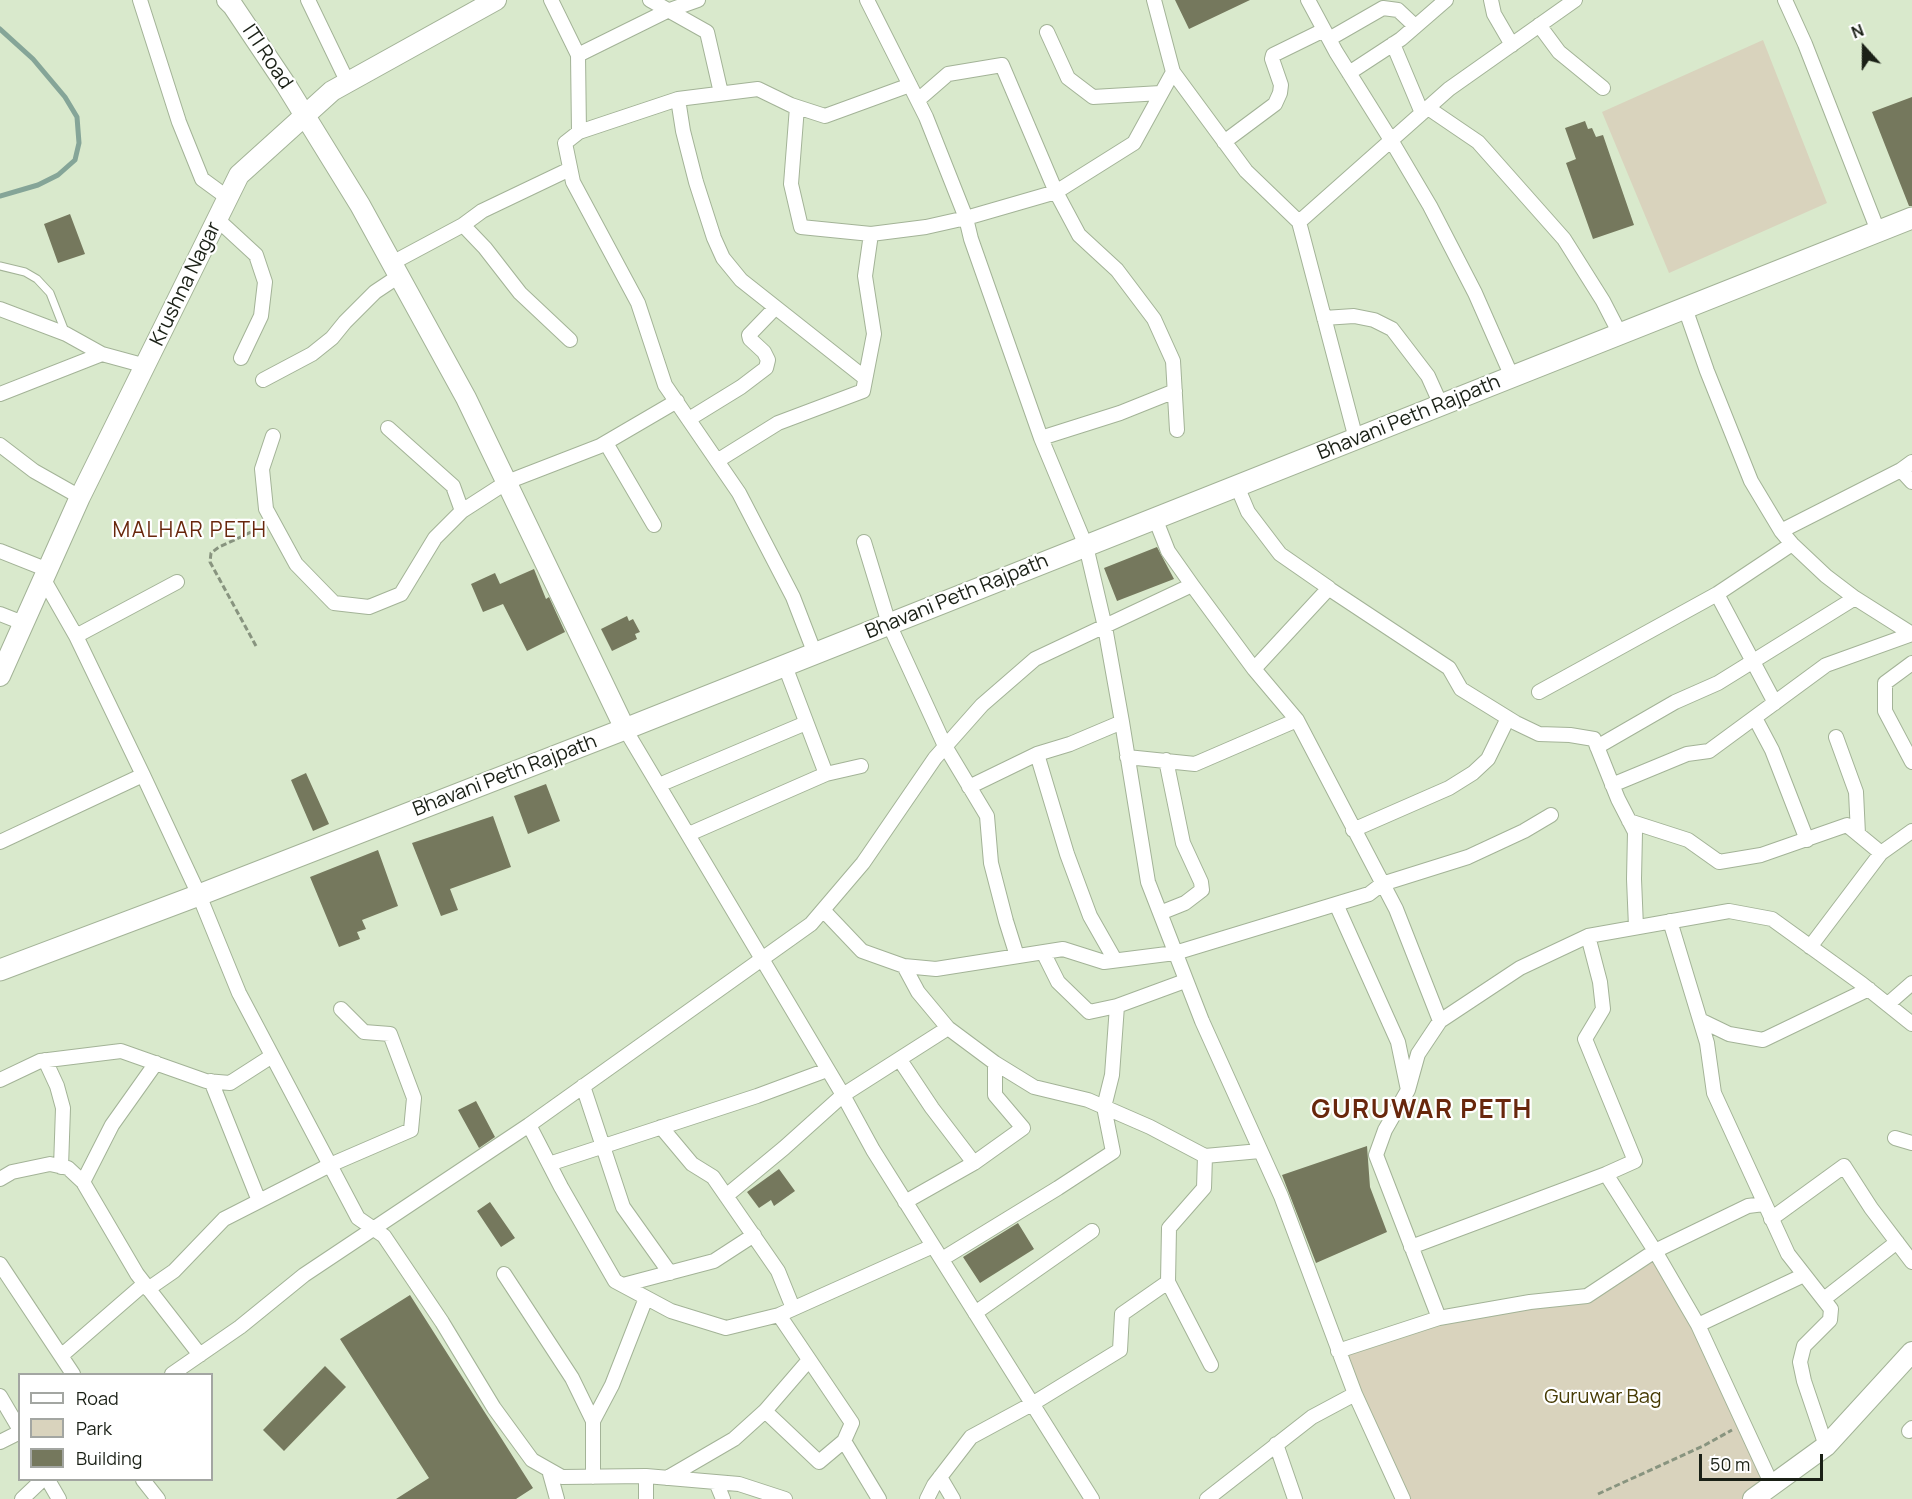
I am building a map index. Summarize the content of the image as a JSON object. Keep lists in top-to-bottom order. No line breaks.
{"streets":{"main road":["ITI Road","Krushna Nagar","Bhavani Peth Rajpath"]},"crossings":[["ITI Road","Krushna Nagar"],["ITI Road","Bhavani Peth Rajpath"]],"districts":["MALHAR PETH","GURUWAR PETH"],"parks":["Guruwar Bag"],"legend":["Road","Park","Building"],"scale_bar":"50 m","north":"top"}
